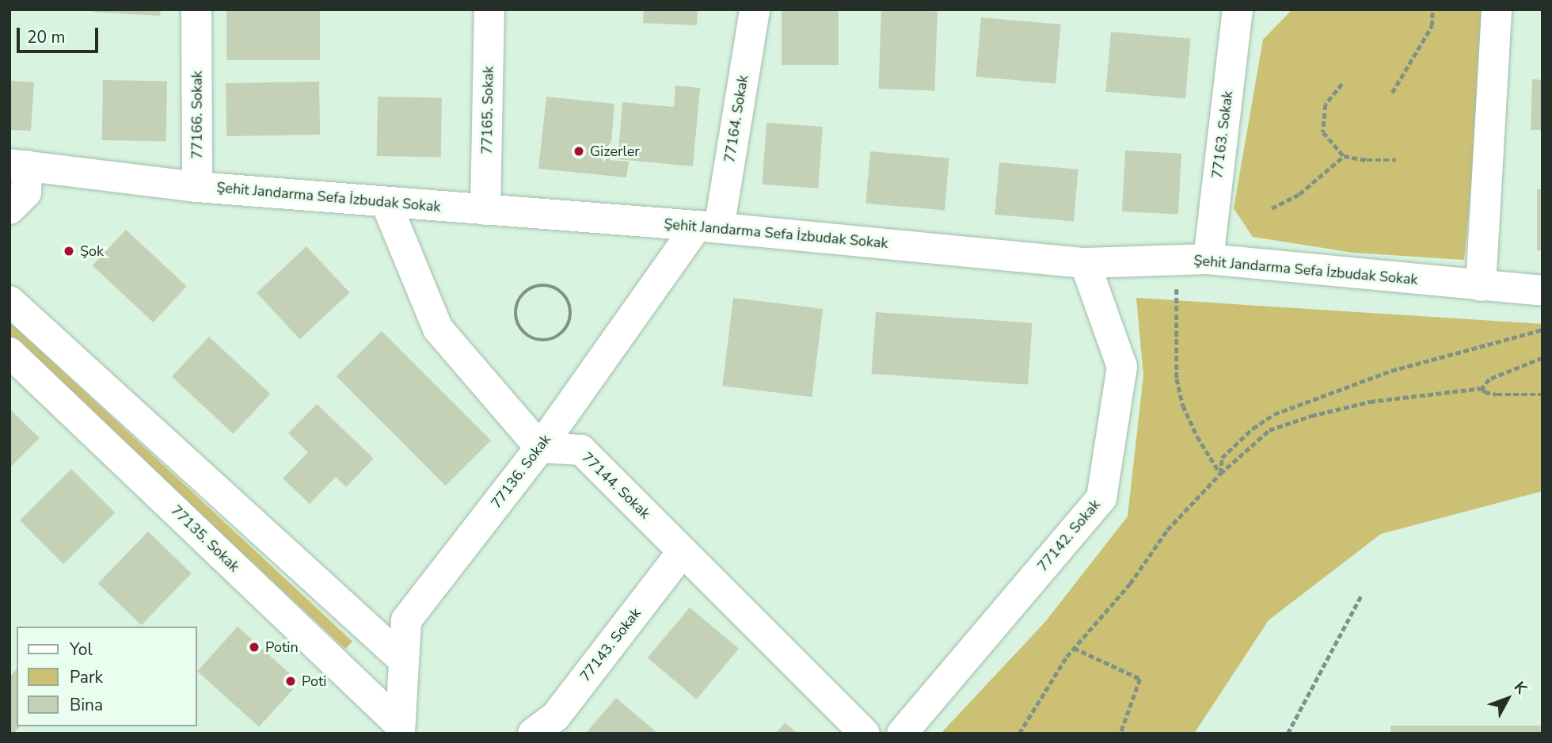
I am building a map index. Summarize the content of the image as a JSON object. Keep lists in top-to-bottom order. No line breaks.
{"streets":{"street":["77165. Sokak","77166. Sokak","77164. Sokak","77163. Sokak","Şehit Jandarma Sefa İzbudak Sokak","77136. Sokak","77144. Sokak","77142. Sokak","77135. Sokak","77143. Sokak"]},"crossings":[["77165. Sokak","Şehit Jandarma Sefa İzbudak Sokak"],["77166. Sokak","Şehit Jandarma Sefa İzbudak Sokak"],["77164. Sokak","Şehit Jandarma Sefa İzbudak Sokak"],["77164. Sokak","77136. Sokak"],["77163. Sokak","Şehit Jandarma Sefa İzbudak Sokak"],["Şehit Jandarma Sefa İzbudak Sokak","77136. Sokak"],["Şehit Jandarma Sefa İzbudak Sokak","77142. Sokak"],["77136. Sokak","77144. Sokak"],["77136. Sokak","77135. Sokak"],["77144. Sokak","77143. Sokak"]],"places":["Gizerler","Şok","Potin","Poti"],"legend":["Yol","Park","Bina"],"scale_bar":"20 m","north":"top right"}
